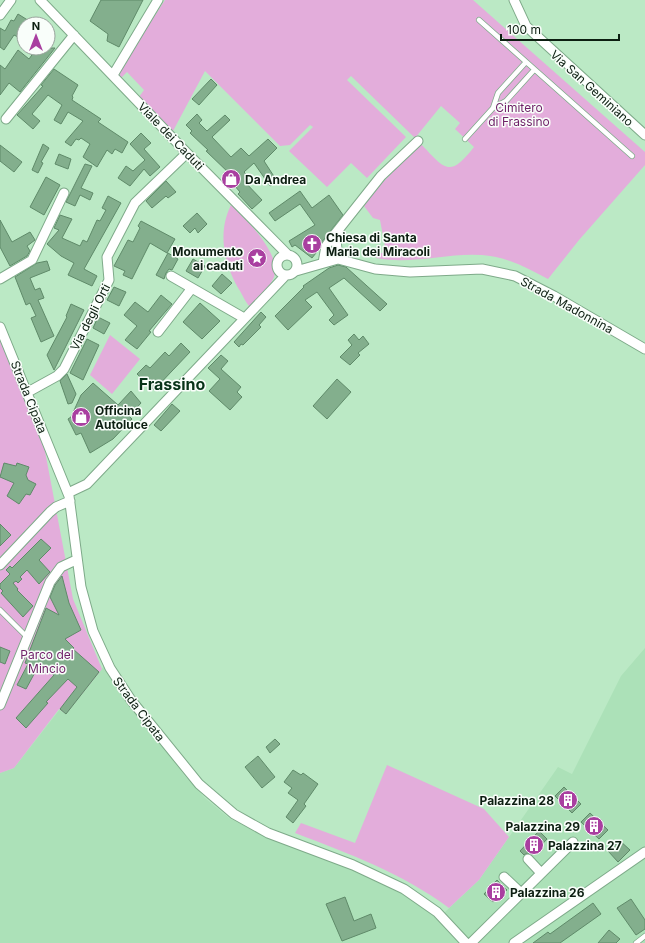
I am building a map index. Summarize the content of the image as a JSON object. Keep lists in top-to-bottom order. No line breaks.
{"streets":{"street":["Via San Geminiano","Viale dei Caduti","Strada Madonnina","Via degli Orti","Strada Cipata"]},"crossings":[["Viale dei Caduti","Via degli Orti"],["Via degli Orti","Strada Cipata"]],"districts":["Frassino"],"parks":["Cimitero di Frassino","Parco del Mincio"],"places":{"shop":["Da Andrea","Officina Autoluce"],"church":["Chiesa di Santa Maria dei Miracoli"],"place":["Monumento ai caduti"],"building":["Palazzina 28","Palazzina 29","Palazzina 27","Palazzina 26"]},"scale_bar":"100 m","north":"top"}
